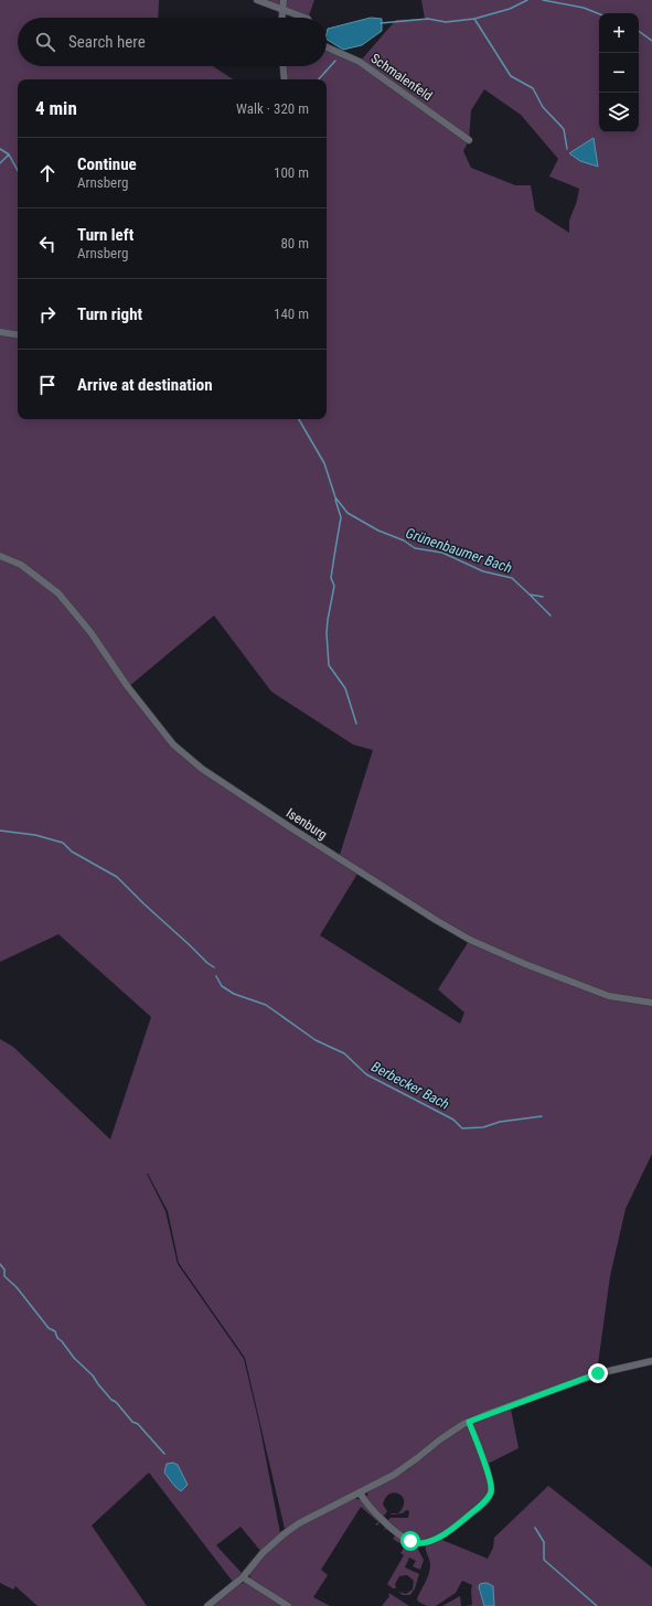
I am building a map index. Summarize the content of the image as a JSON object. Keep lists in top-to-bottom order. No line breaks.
{"streets":{"street":["Schmalenfeld","Isenburg"]},"water":["Grünenbaumer Bach","Berbecker Bach"],"page":{"map_buttons":["+","−"],"search":"Search here","heading":["4 min","Walk · 320 m"],"list":[["Continue","Arnsberg","100 m"],["Turn left","Arnsberg","80 m"],["Turn right","140 m"],"Arrive at destination"]}}
